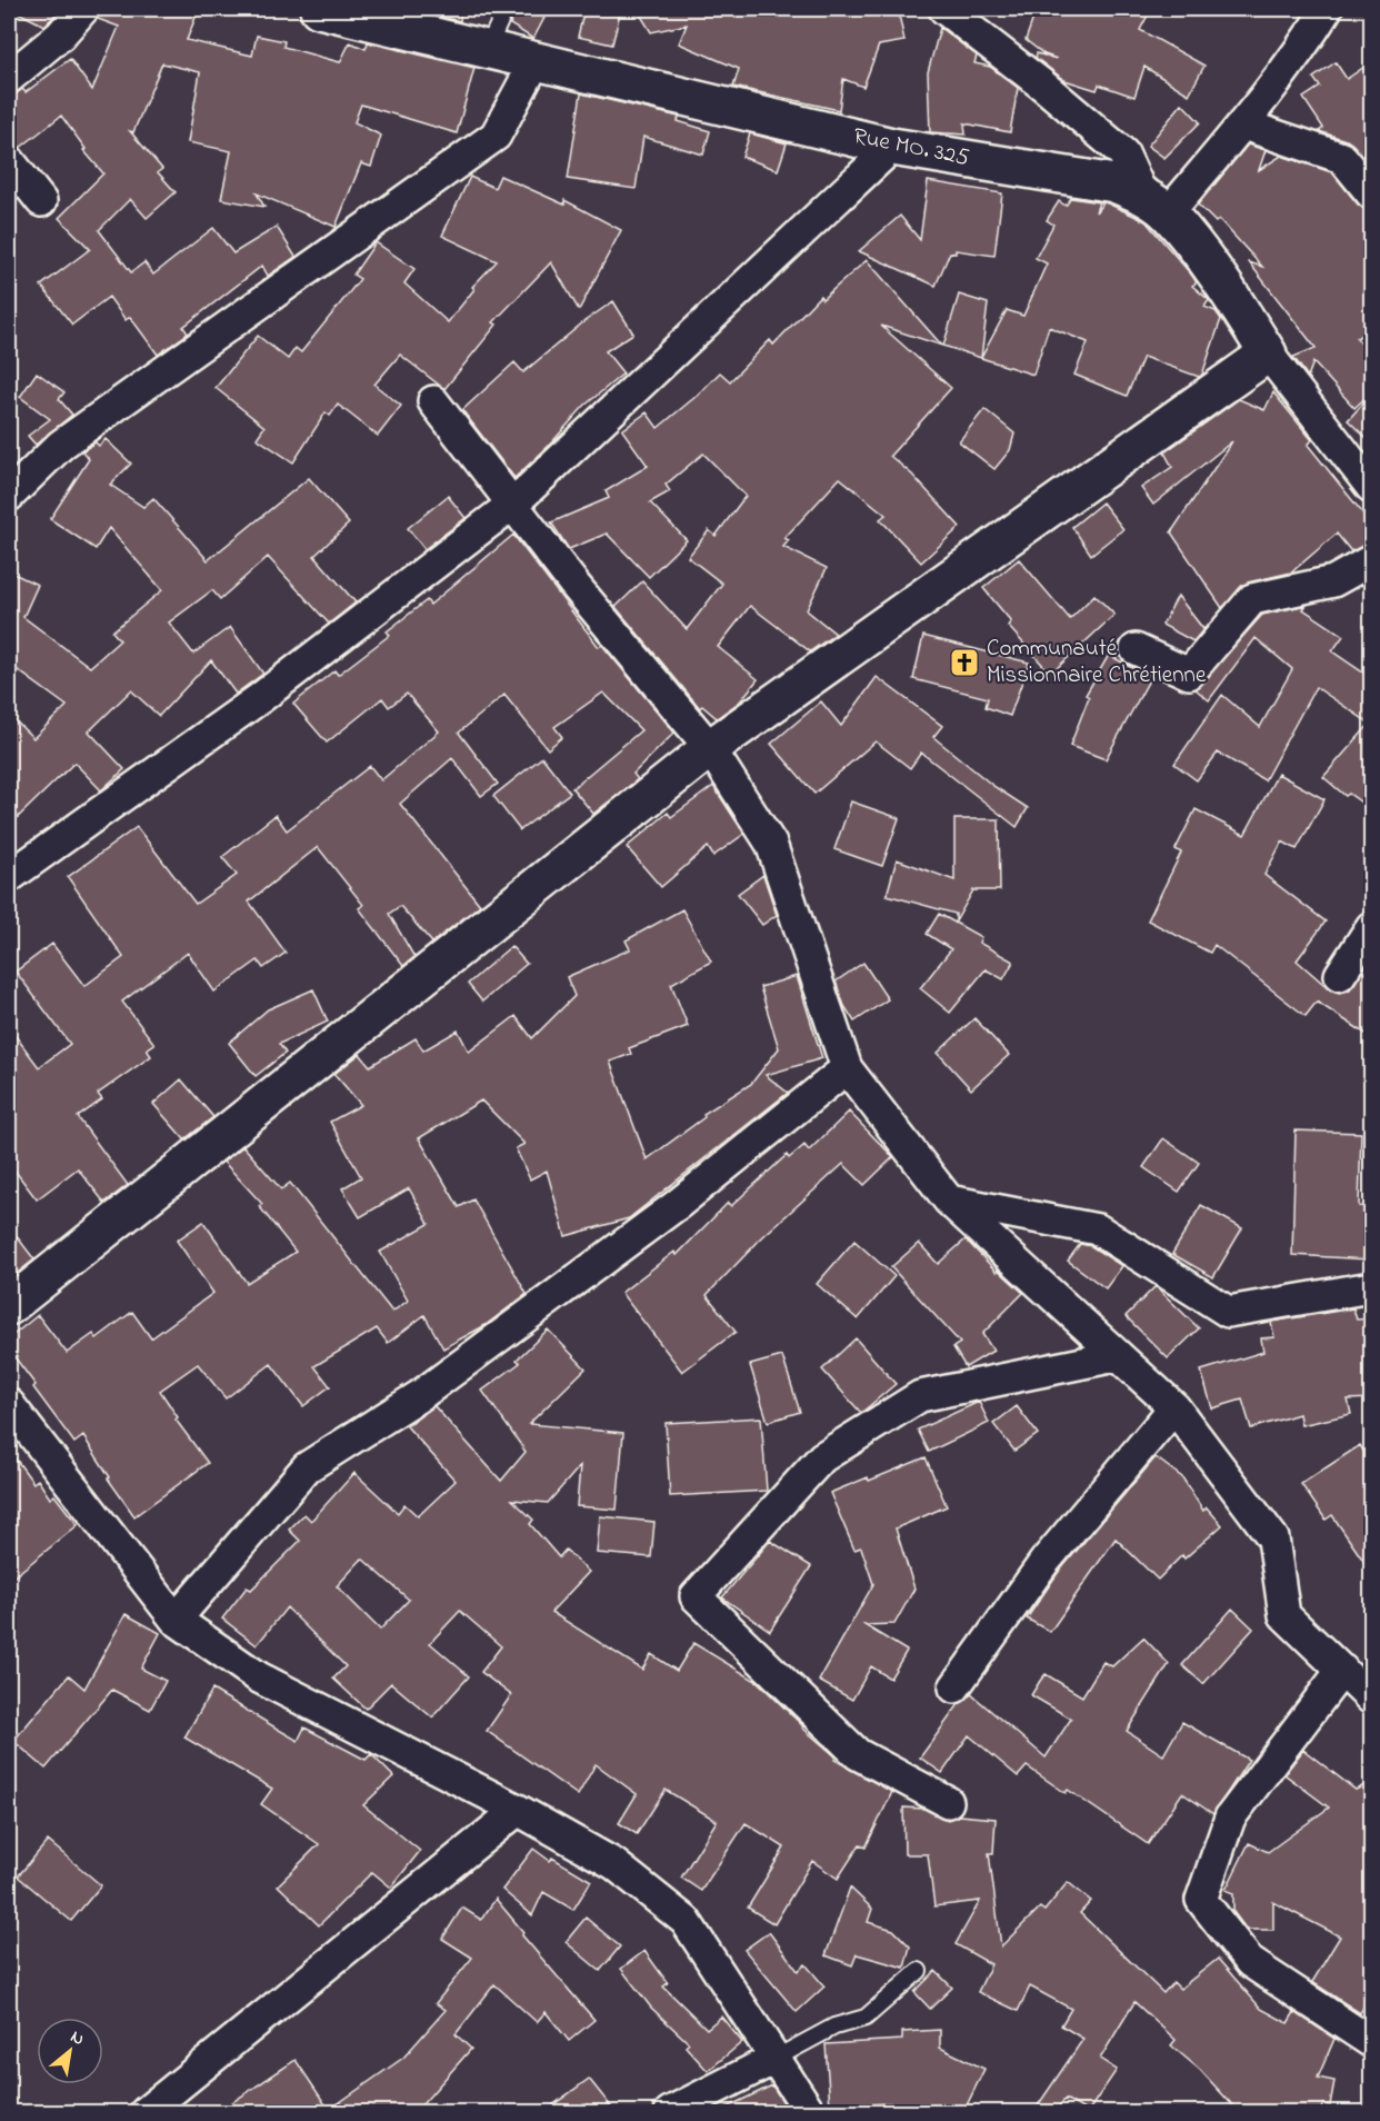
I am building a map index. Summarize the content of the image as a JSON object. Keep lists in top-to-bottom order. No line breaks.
{"streets":{"street":["Rue MO. 325"]},"places":{"church":["Communauté Missionnaire Chrétienne"]},"north":"top right"}
